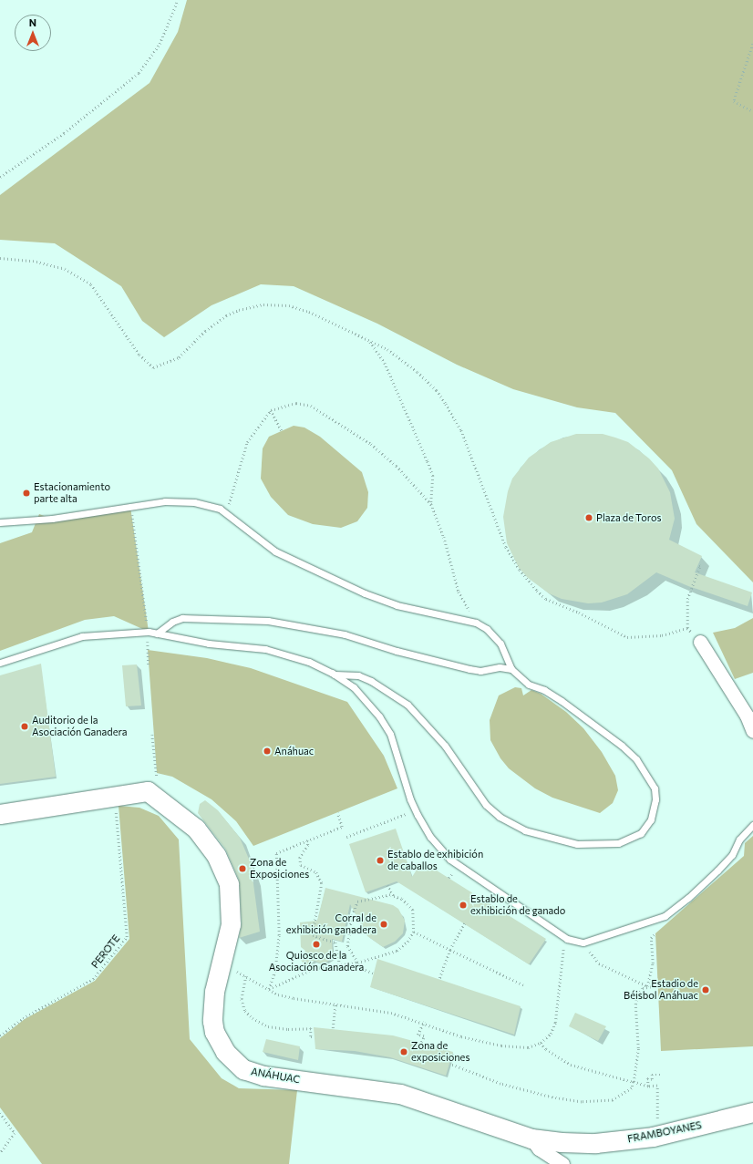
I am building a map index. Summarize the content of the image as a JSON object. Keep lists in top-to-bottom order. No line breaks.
{"streets":{"street":["ANÁHUAC","FRAMBOYANES"],"path":["PEROTE"]},"crossings":[["ANÁHUAC","FRAMBOYANES"]],"places":["Estacionamiento parte alta","Plaza de Toros","Auditorio de la Asociación Ganadera","Anáhuac","Establo de exhibición de caballos","Zona de Exposiciones","Establo de exhibición de ganado","Corral de exhibición ganadera","Quiosco de la Asociación Ganadera","Estadio de Béisbol Anáhuac","Zona de exposiciones"],"north":"top"}
